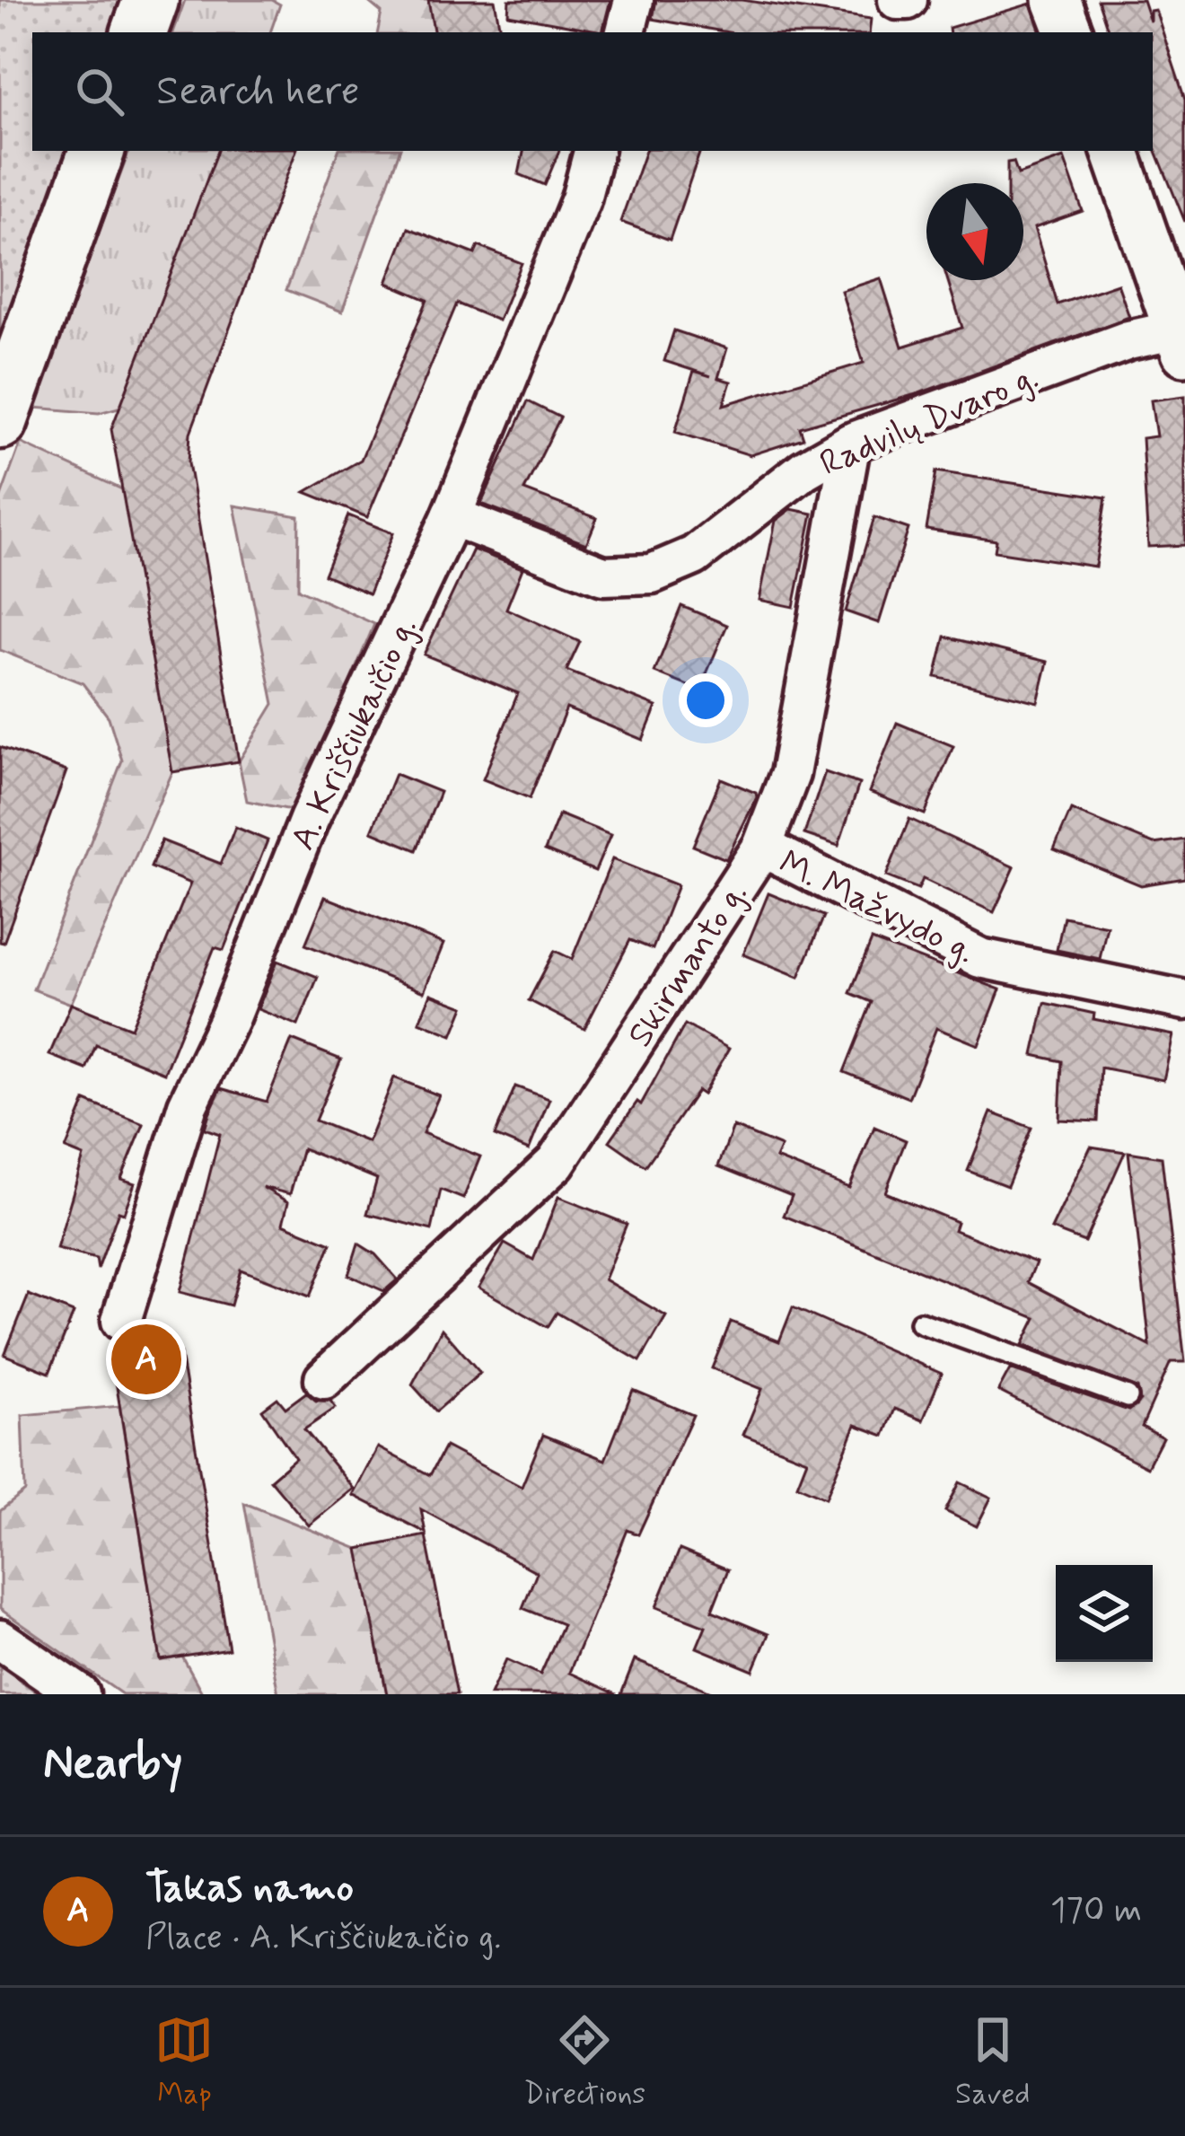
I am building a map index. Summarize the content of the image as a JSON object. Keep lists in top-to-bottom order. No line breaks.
{"streets":{"street":["Radvilų Dvaro g.","A. Kriščiukaičio g.","M. Mažvydo g.","Skirmanto g."]},"crossings":[["Radvilų Dvaro g.","A. Kriščiukaičio g."],["Radvilų Dvaro g.","Skirmanto g."],["M. Mažvydo g.","Skirmanto g."]],"north":"bottom","page":{"search":"Search here","pins":"A","heading":"Nearby","list":[{"mark":"A","name":"Takas namo","note":"Place · A. Kriščiukaičio g.","value":"170 m"}],"nav":["Map","Directions","Saved"]}}
